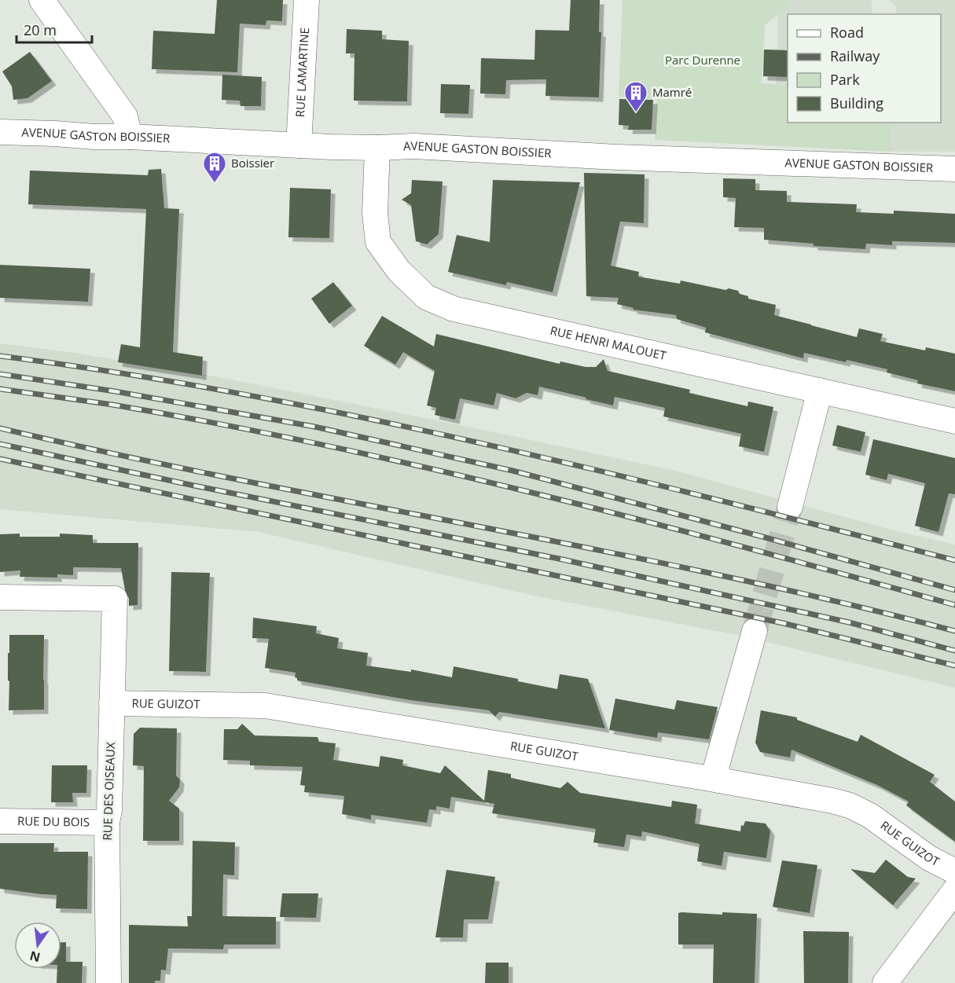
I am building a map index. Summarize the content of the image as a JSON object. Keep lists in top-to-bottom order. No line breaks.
{"streets":{"street":["RUE LAMARTINE","AVENUE GASTON BOISSIER","RUE HENRI MALOUET","RUE GUIZOT","RUE DES OISEAUX","RUE DU BOIS"]},"crossings":[["RUE LAMARTINE","AVENUE GASTON BOISSIER"],["AVENUE GASTON BOISSIER","RUE HENRI MALOUET"],["RUE GUIZOT","RUE DES OISEAUX"],["RUE DES OISEAUX","RUE DU BOIS"]],"parks":["Parc Durenne"],"places":{"building":["Mamré","Boissier"]},"legend":["Road","Railway","Park","Building"],"scale_bar":"20 m","north":"bottom"}
